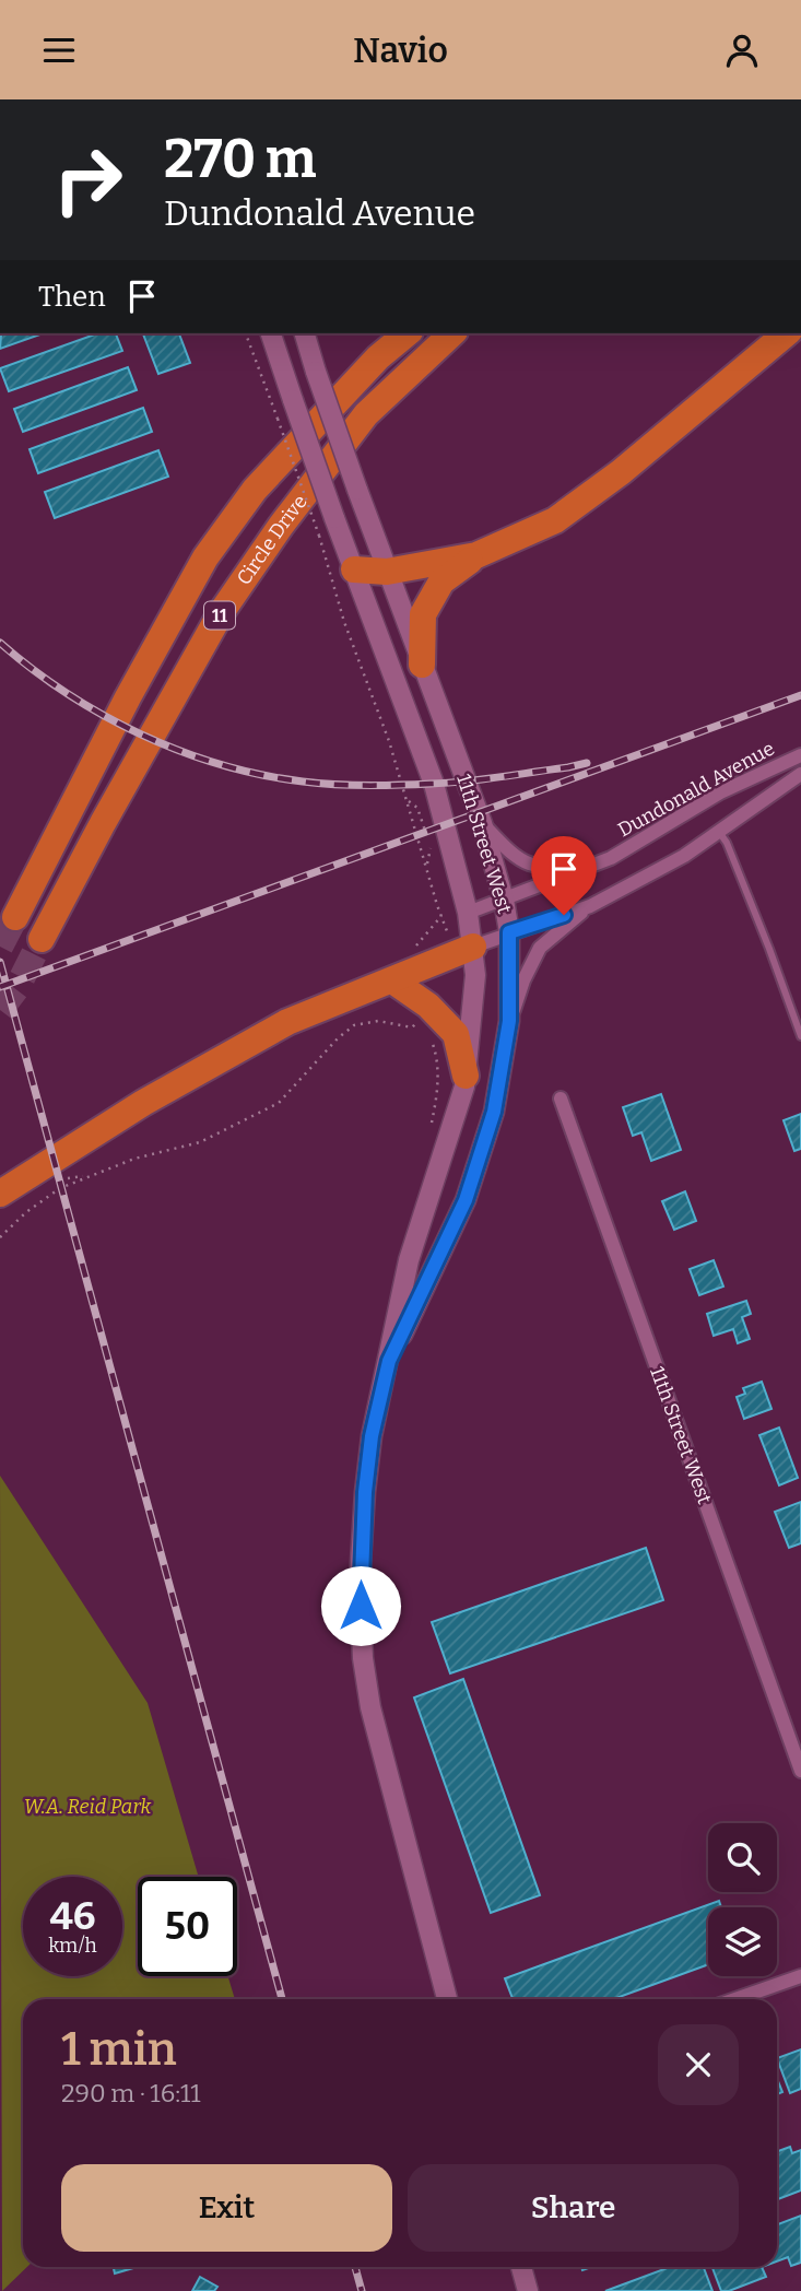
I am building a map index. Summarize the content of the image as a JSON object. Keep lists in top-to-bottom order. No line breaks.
{"streets":{"highway":["Circle Drive","11"],"main road":["11th Street West"],"street":["Dundonald Avenue"]},"crossings":[["Dundonald Avenue","11th Street West"]],"parks":["W.A. Reid Park"],"page":{"header":"Navio","turn":["270 m","Dundonald Avenue"],"then":"Then","speed":"46 km/h","limit":"50","heading":["1 min","290 m · 16:11"],"buttons":["Exit","Share"]}}
